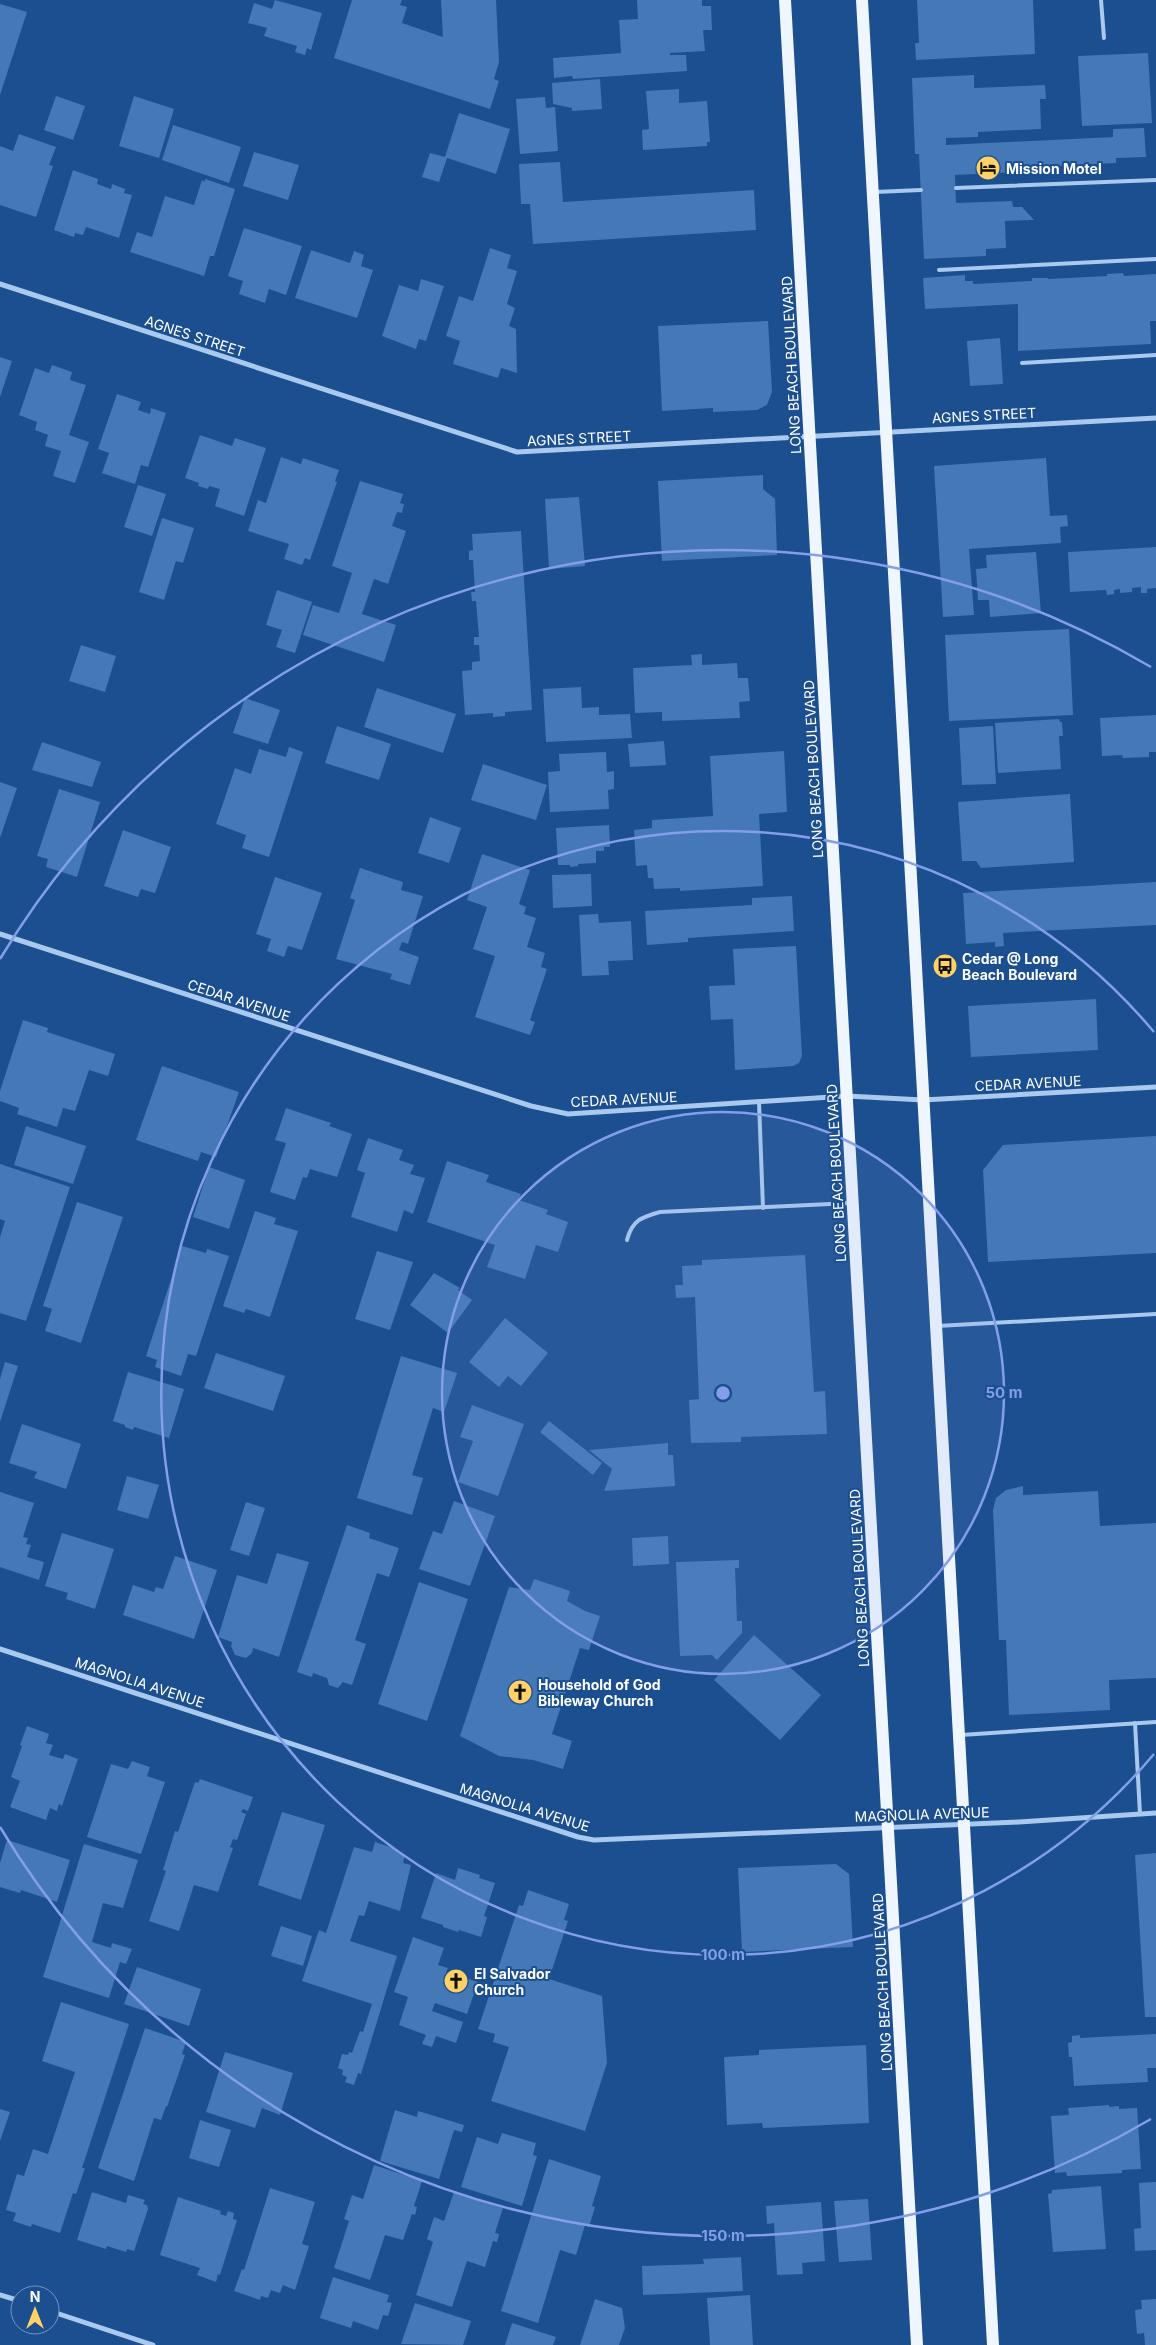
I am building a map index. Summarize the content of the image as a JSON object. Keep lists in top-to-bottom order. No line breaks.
{"streets":{"main road":["LONG BEACH BOULEVARD"],"street":["AGNES STREET","CEDAR AVENUE","MAGNOLIA AVENUE"]},"crossings":[["AGNES STREET","LONG BEACH BOULEVARD"],["LONG BEACH BOULEVARD","CEDAR AVENUE"],["LONG BEACH BOULEVARD","MAGNOLIA AVENUE"]],"places":{"hotel":["Mission Motel"],"bus stop":["Cedar @ Long Beach Boulevard"],"church":["Household of God Bibleway Church","El Salvador Church"]},"north":"top","rings":["50 m","100 m","150 m"]}
